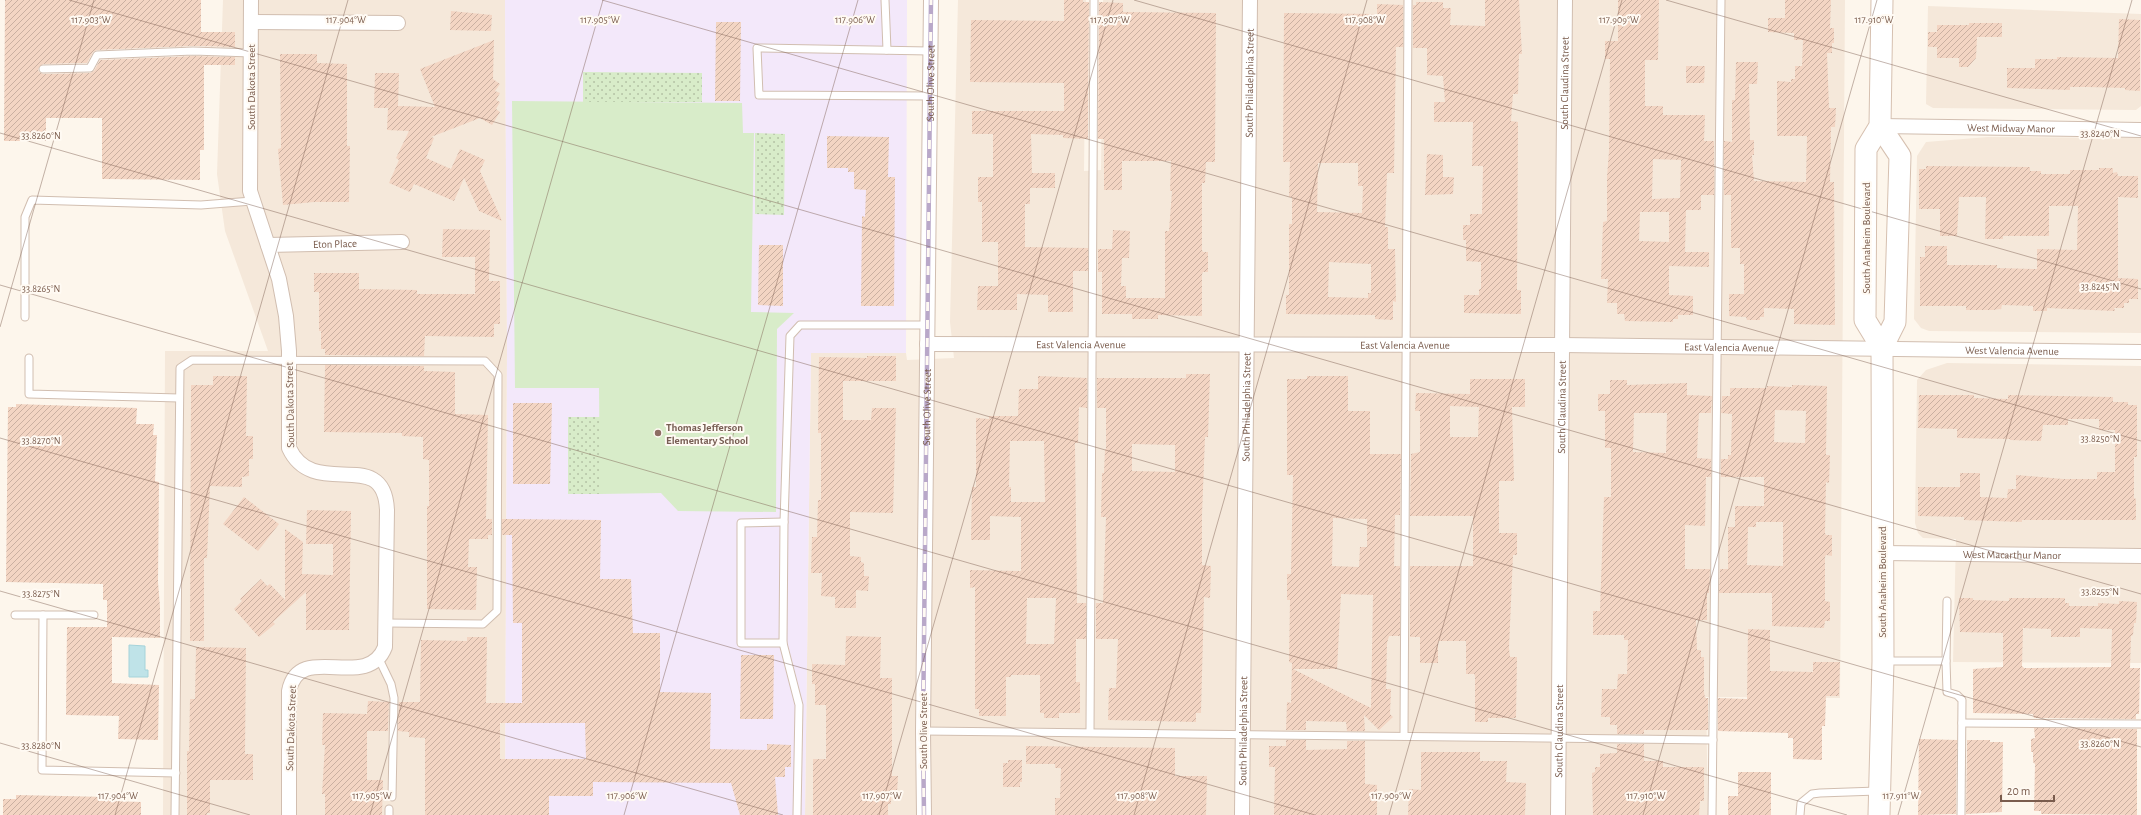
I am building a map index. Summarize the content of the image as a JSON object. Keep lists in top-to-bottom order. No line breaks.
{"streets":{"main road":["South Anaheim Boulevard"],"street":["South Olive Street","South Philadelphia Street","South Claudina Street","South Dakota Street","West Midway Manor","Eton Place","East Valencia Avenue","West Valencia Avenue","West Macarthur Manor"]},"crossings":[["South Olive Street","East Valencia Avenue"],["South Philadelphia Street","East Valencia Avenue"],["South Claudina Street","East Valencia Avenue"],["South Dakota Street","Eton Place"],["West Midway Manor","South Anaheim Boulevard"],["South Anaheim Boulevard","East Valencia Avenue"],["South Anaheim Boulevard","West Valencia Avenue"],["South Anaheim Boulevard","West Macarthur Manor"],["East Valencia Avenue","West Valencia Avenue"]],"places":["Thomas Jefferson Elementary School"],"scale_bar":"20 m","coordinates":["117.903°W","117.904°W","117.905°W","117.906°W","117.907°W","117.908°W","117.909°W","117.910°W","33.8240°N","33.8260°N","33.8245°N","33.8265°N","33.8250°N","33.8270°N","33.8255°N","33.8275°N","33.8280°N","117.911°W"]}
